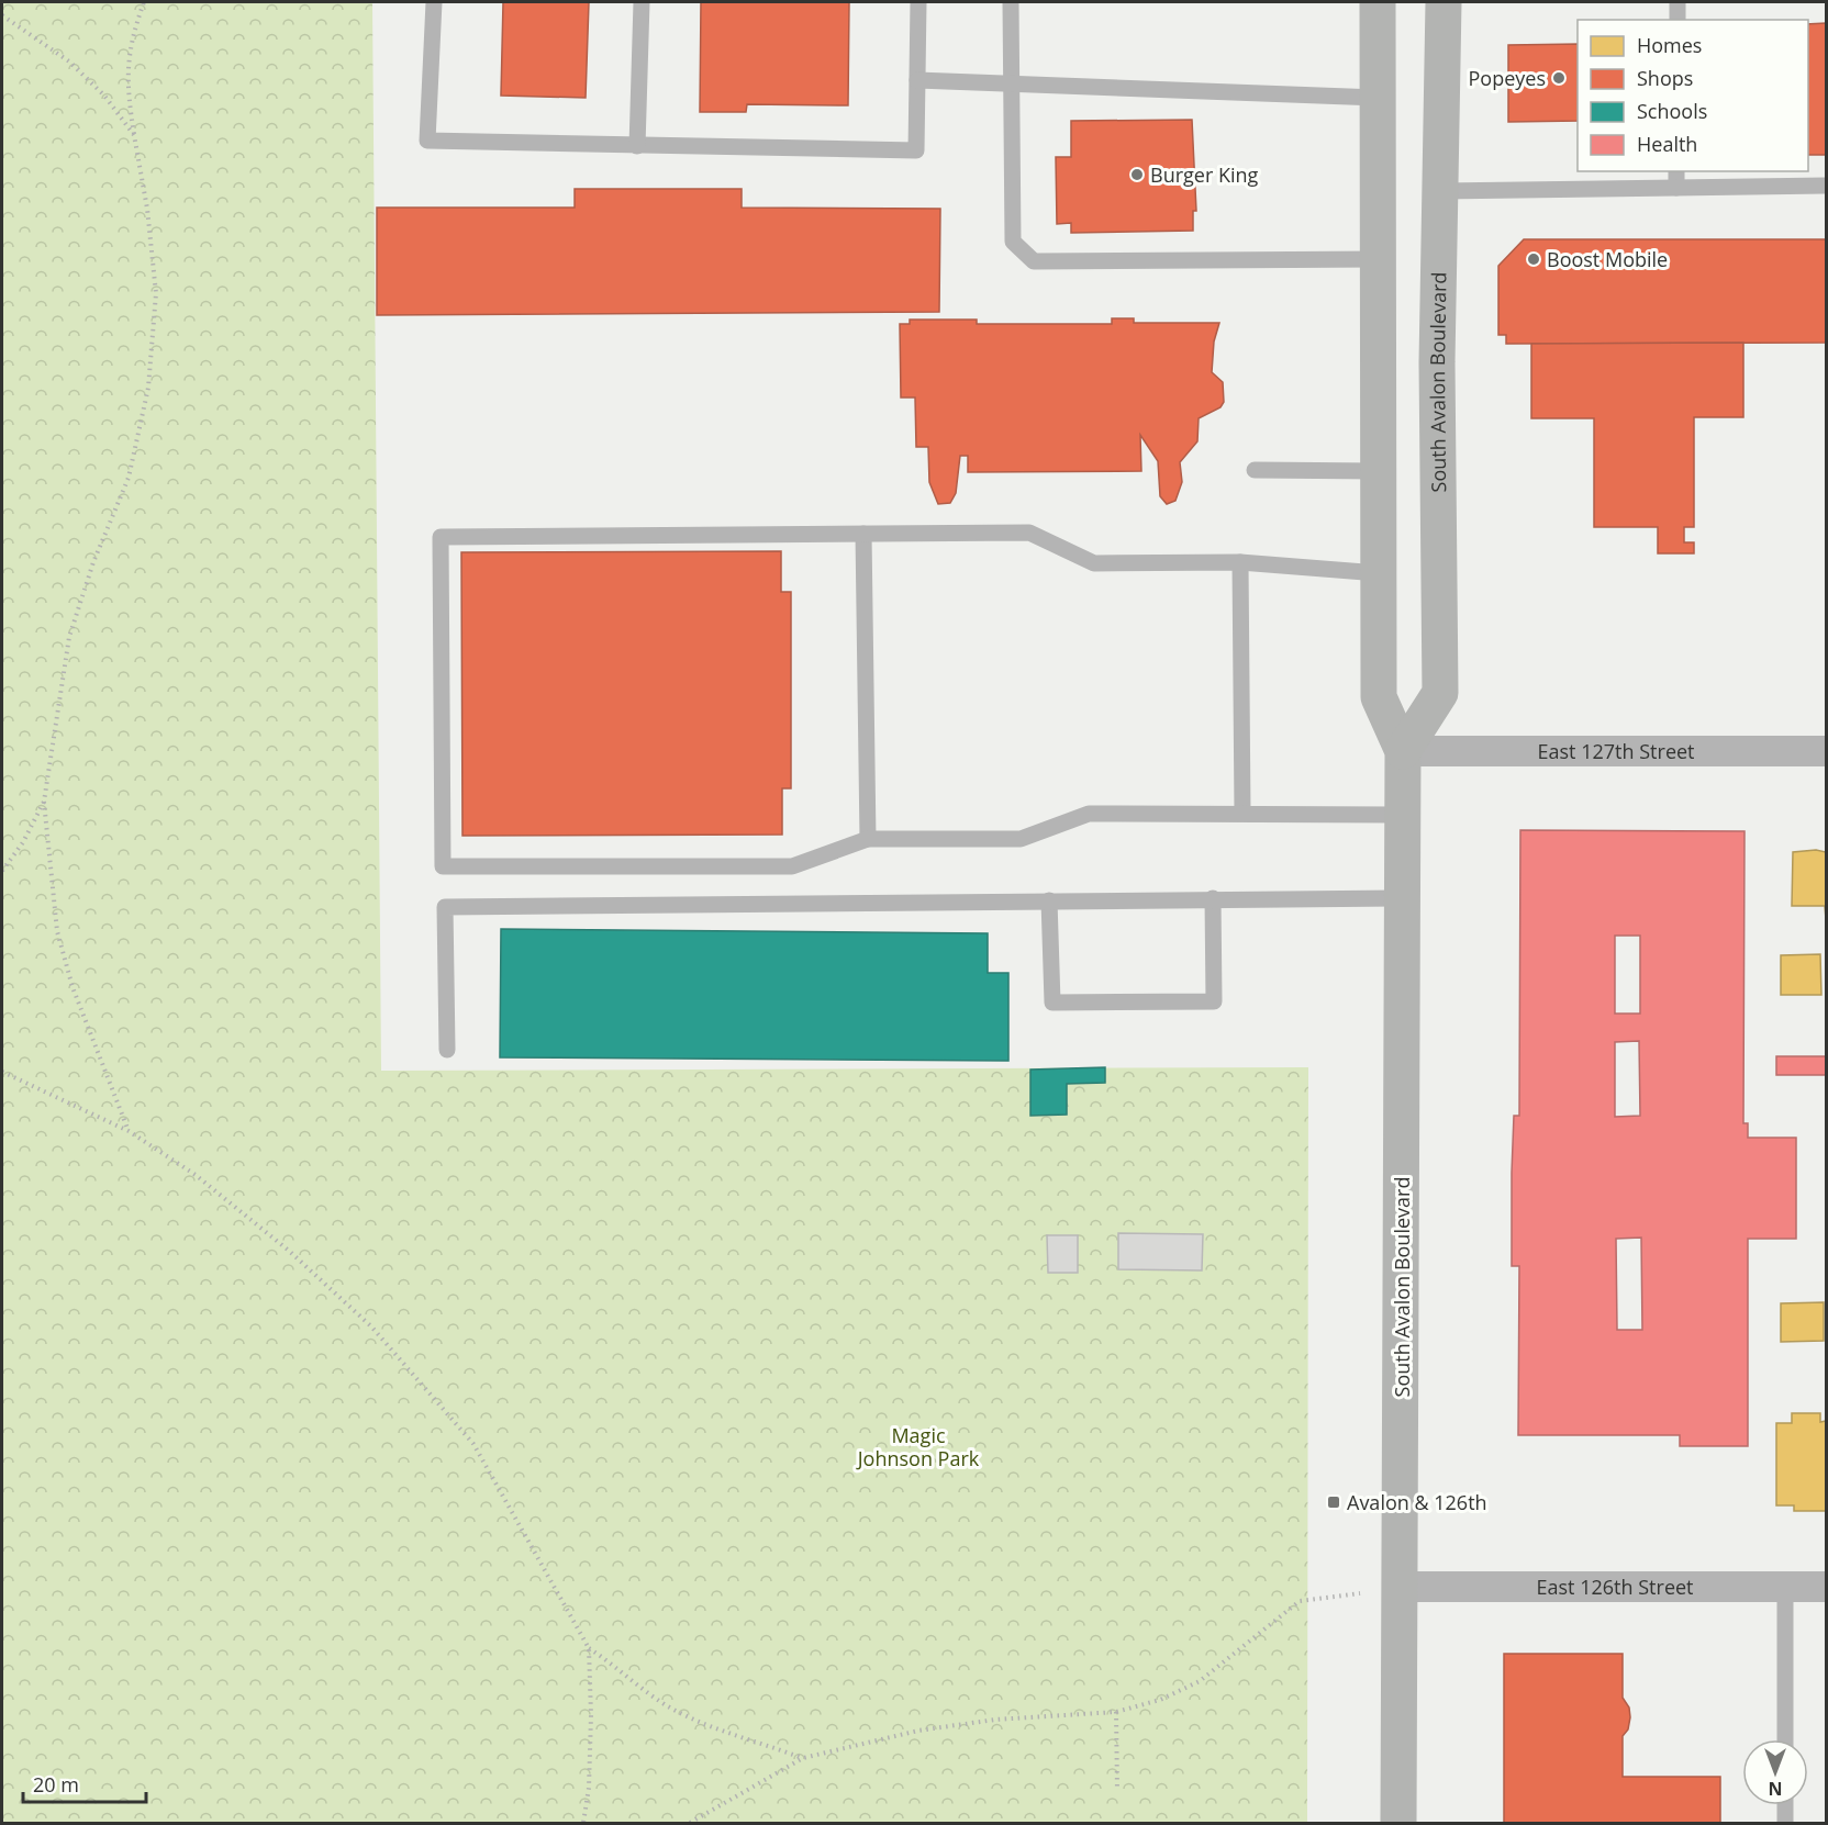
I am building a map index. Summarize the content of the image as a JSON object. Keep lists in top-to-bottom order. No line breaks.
{"streets":{"main road":["South Avalon Boulevard"],"street":["East 127th Street","East 126th Street"]},"crossings":[["South Avalon Boulevard","East 127th Street"],["South Avalon Boulevard","East 126th Street"]],"parks":["Magic Johnson Park"],"places":{"other":["Popeyes","Burger King","Boost Mobile"],"transit":["Avalon & 126th"]},"legend":["Homes","Shops","Schools","Health"],"scale_bar":"20 m","north":"bottom"}
